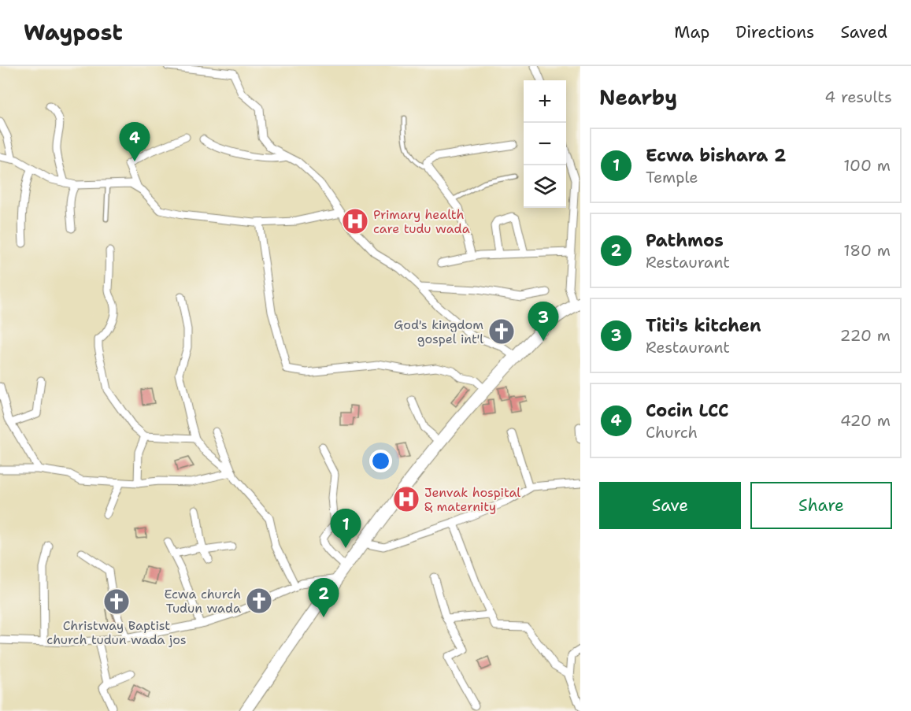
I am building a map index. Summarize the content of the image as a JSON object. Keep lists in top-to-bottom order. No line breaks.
{"places":{"hospital":["Primary health care tudu wada","Jenvak hospital & maternity"],"church":["God's kingdom gospel int'l","Ecwa church Tudun wada","Christway Baptist church tudun wada jos"]},"page":{"header":"Waypost","nav":["Map","Directions","Saved"],"heading":["Nearby","4 results"],"map_buttons":["+","−"],"pins":["4","3","1","2"],"list":[{"mark":"1","name":"Ecwa bishara 2","note":"Temple","value":"100 m"},{"mark":"2","name":"Pathmos","note":"Restaurant","value":"180 m"},{"mark":"3","name":"Titi's kitchen","note":"Restaurant","value":"220 m"},{"mark":"4","name":"Cocin LCC","note":"Church","value":"420 m"}],"buttons":["Save","Share"]}}
